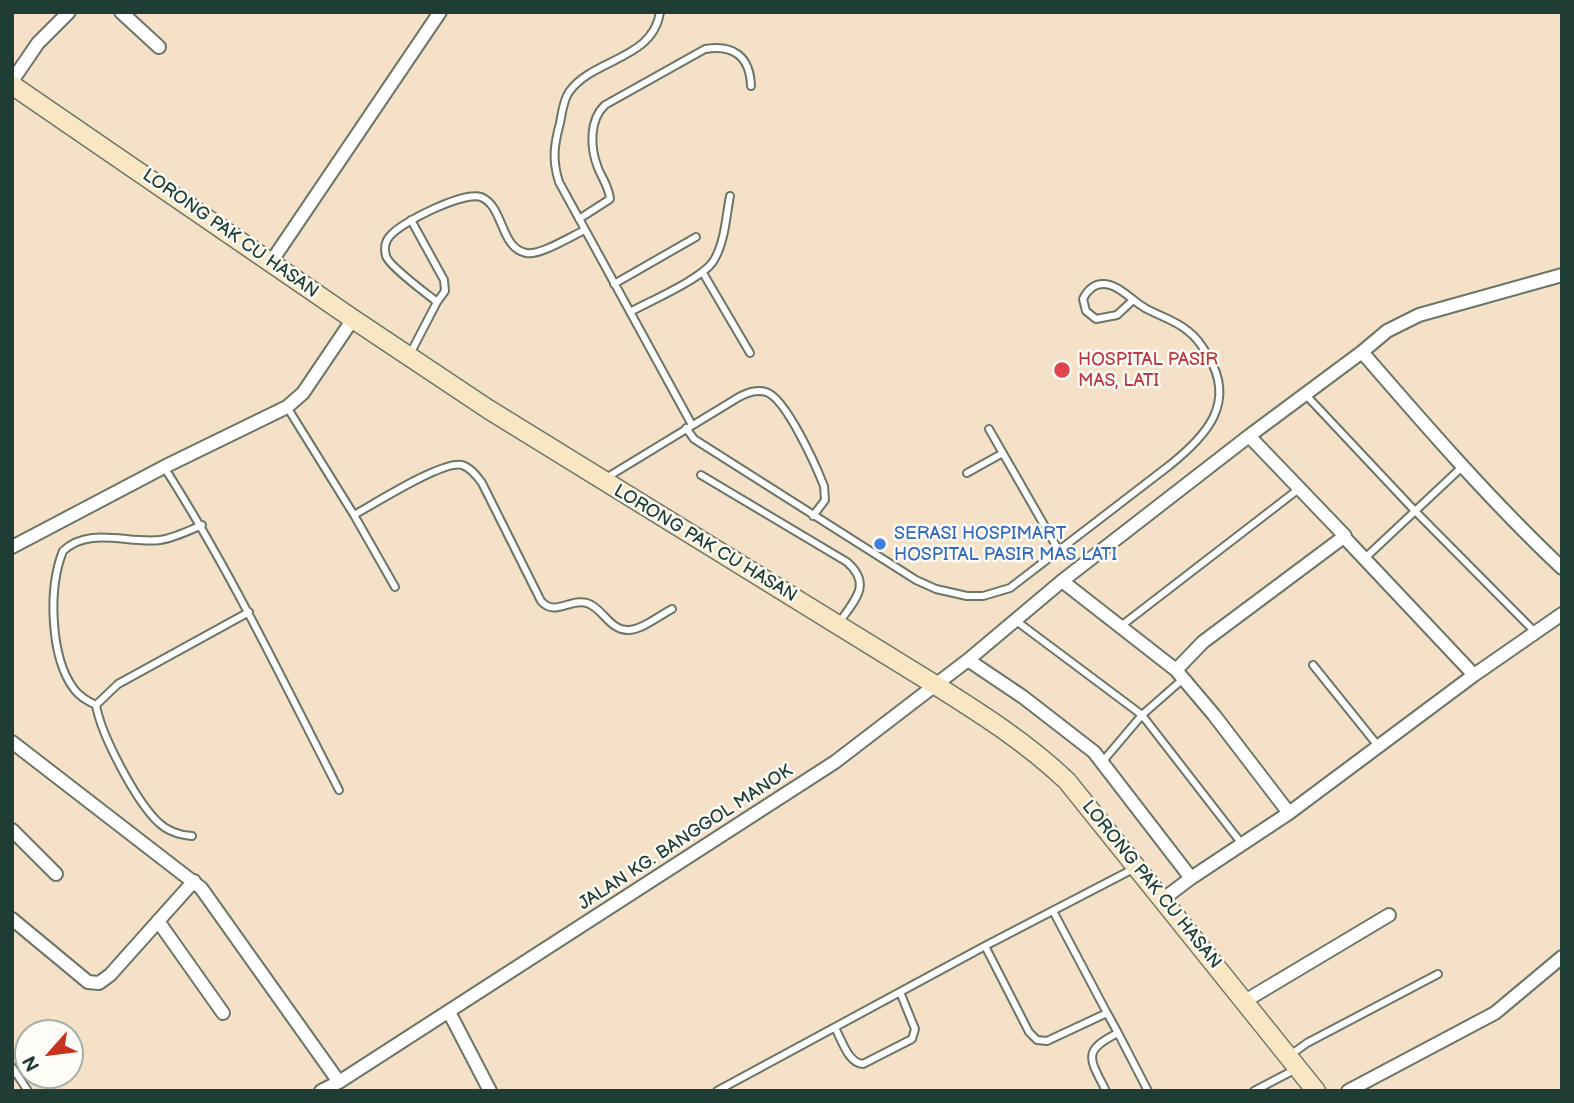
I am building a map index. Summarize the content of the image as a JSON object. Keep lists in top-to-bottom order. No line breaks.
{"streets":{"street":["LORONG PAK CU HASAN","JALAN KG. BANGGOL MANOK"]},"crossings":[["LORONG PAK CU HASAN","JALAN KG. BANGGOL MANOK"]],"places":["HOSPITAL PASIR MAS, LATI","SERASI HOSPIMART HOSPITAL PASIR MAS LATI"],"north":"bottom left"}
